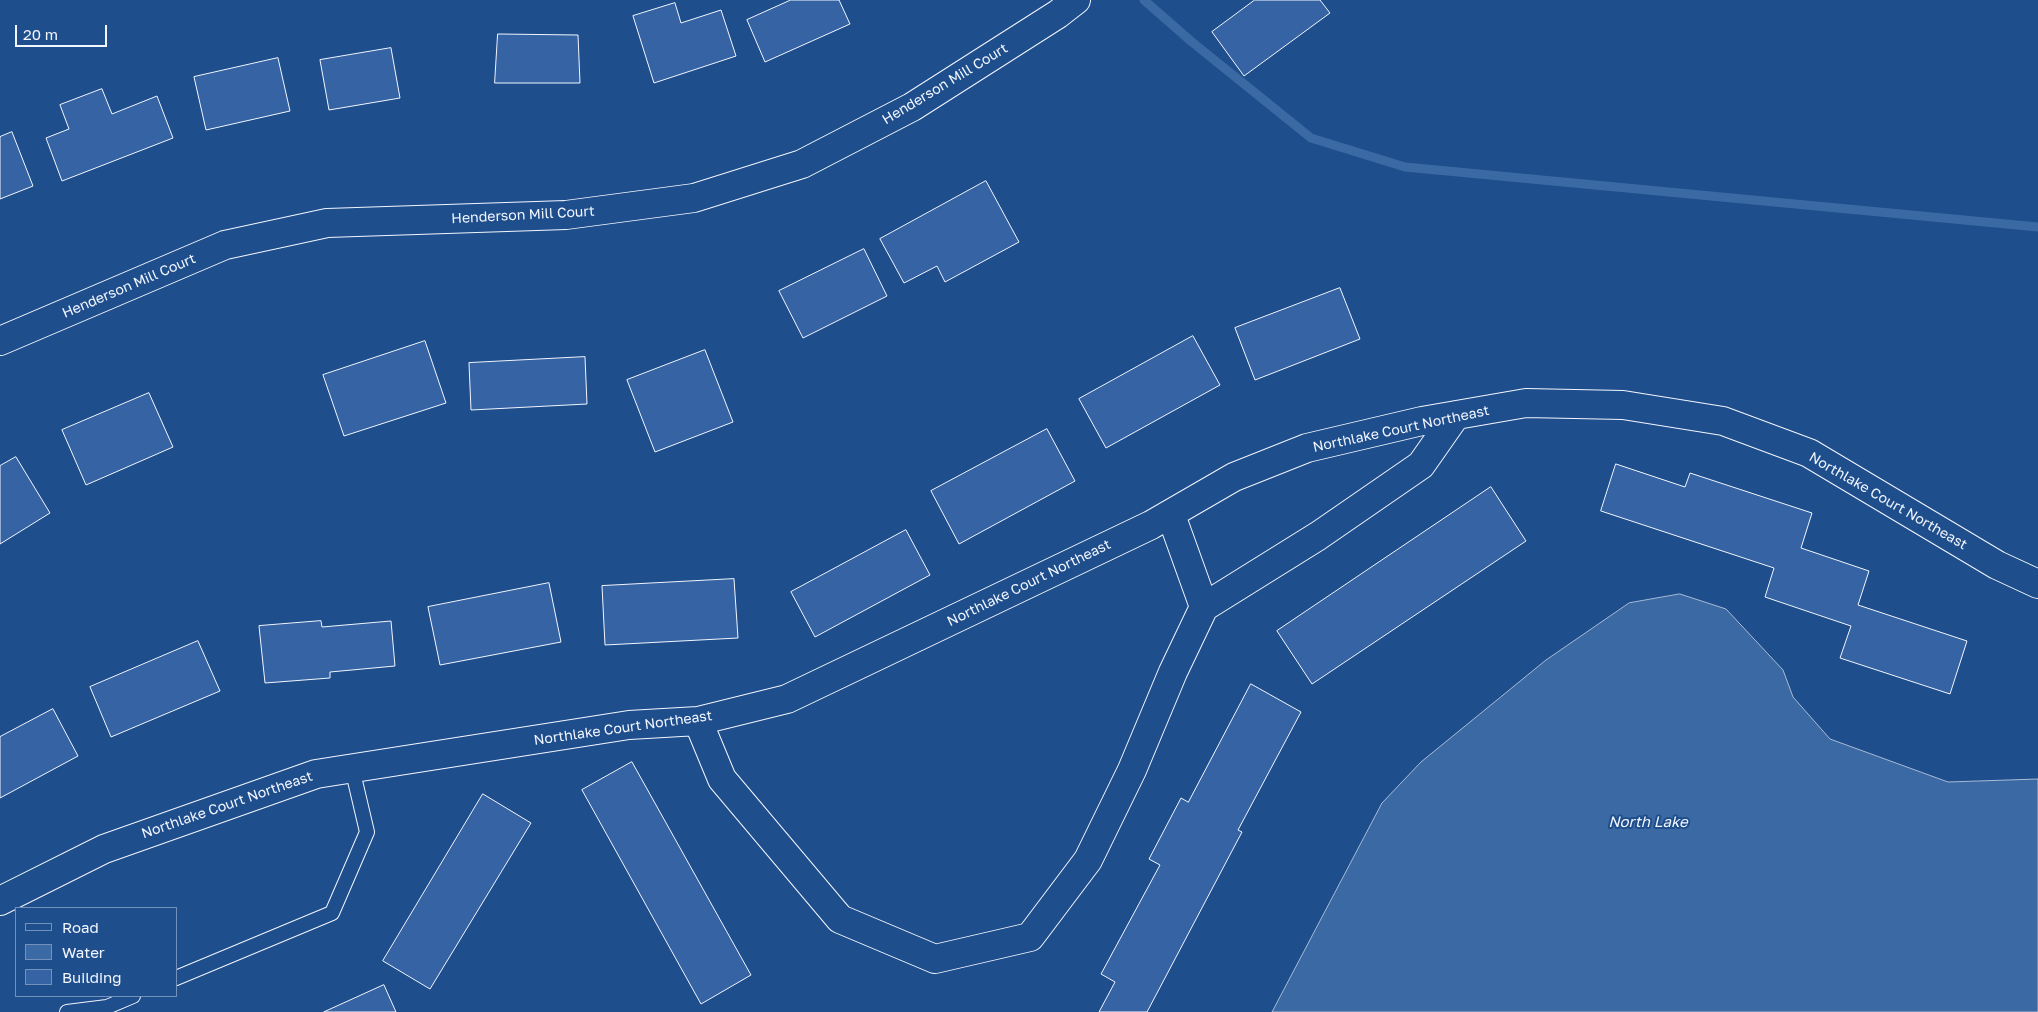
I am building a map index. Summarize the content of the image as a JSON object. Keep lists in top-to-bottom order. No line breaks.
{"streets":{"street":["Henderson Mill Court","Northlake Court Northeast"]},"water":["North Lake"],"legend":["Road","Water","Building"],"scale_bar":"20 m"}
